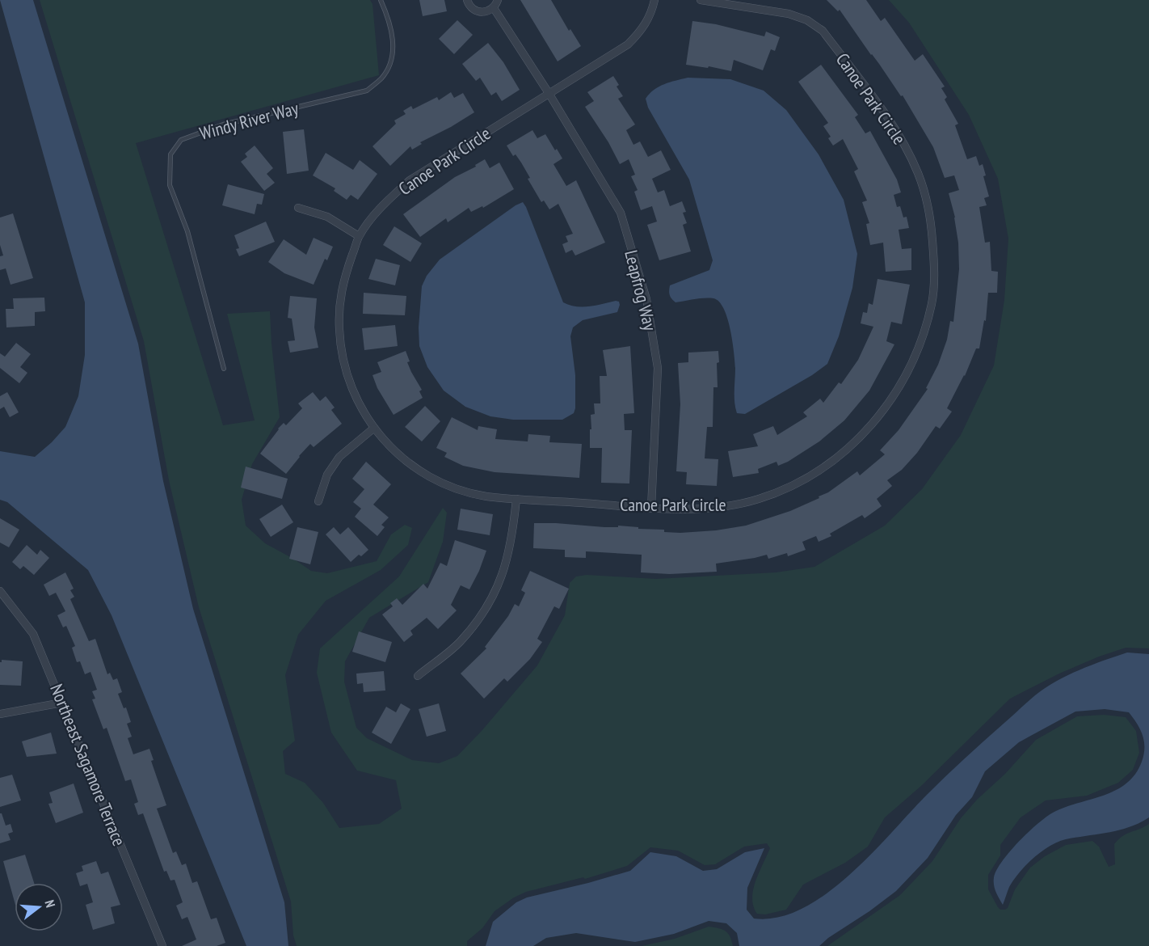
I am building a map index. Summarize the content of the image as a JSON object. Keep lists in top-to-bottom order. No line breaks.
{"streets":{"street":["Canoe Park Circle","Leapfrog Way","Northeast Sagamore Terrace"],"lane":["Windy River Way"]},"crossings":[["Canoe Park Circle","Leapfrog Way"]],"north":"right"}
